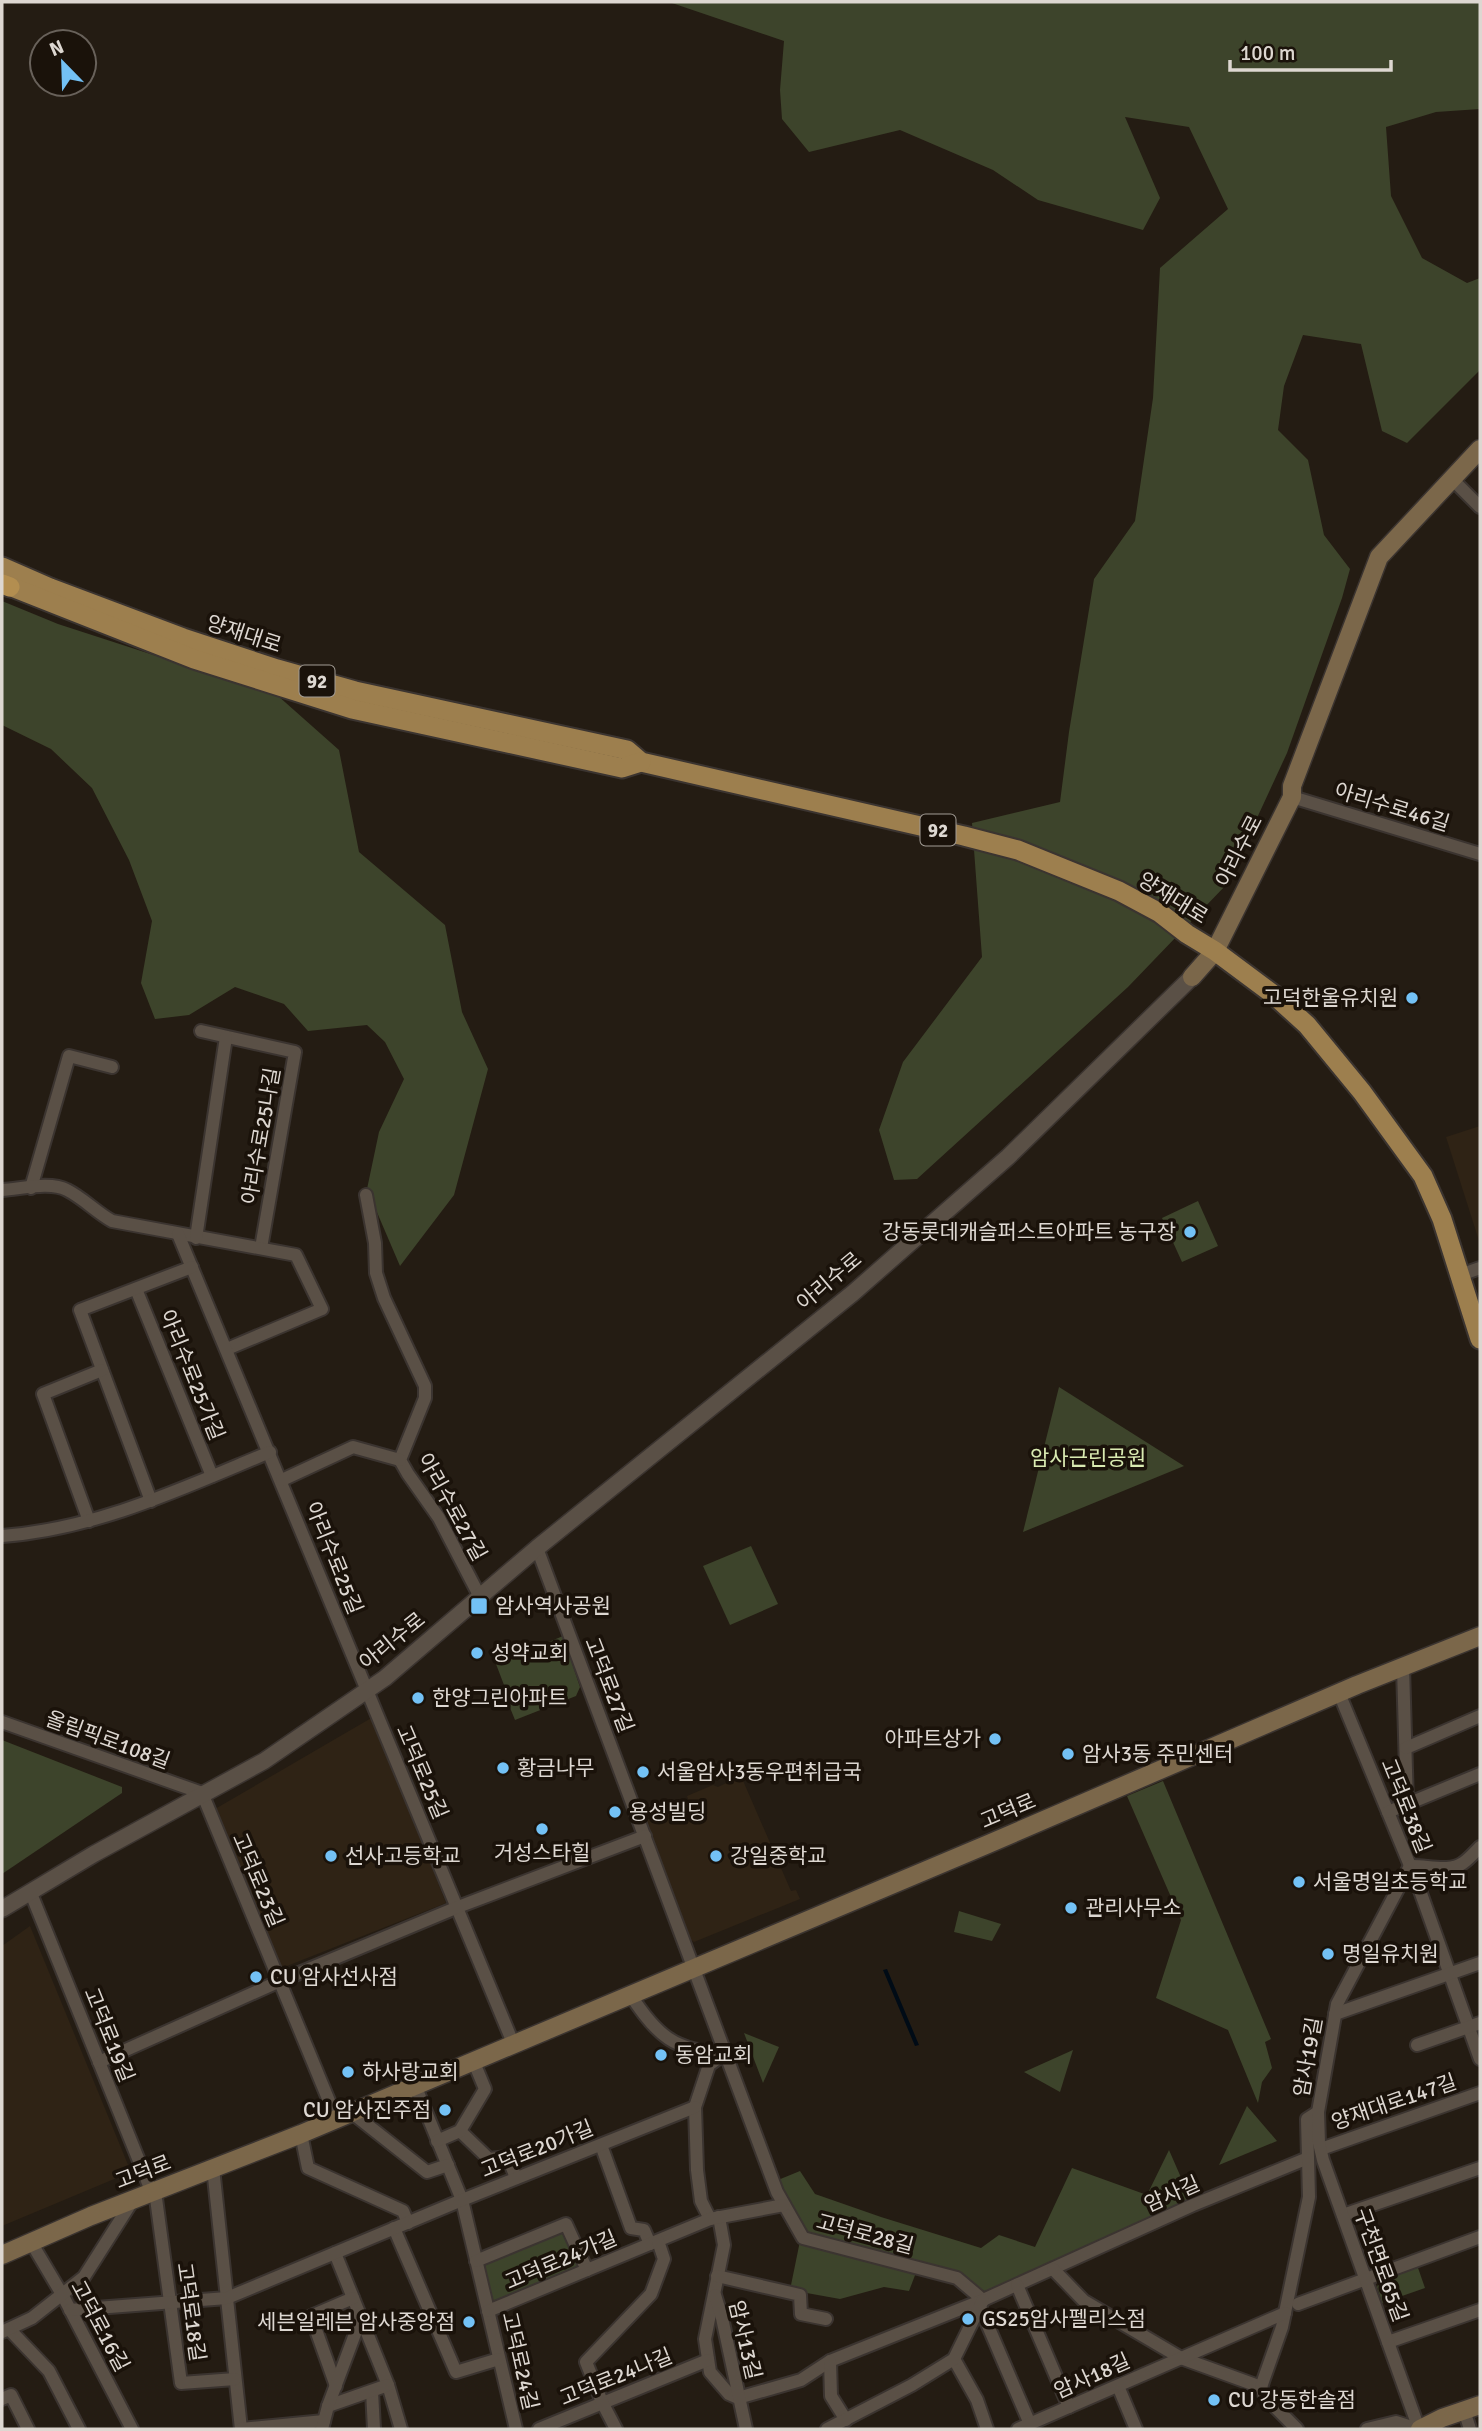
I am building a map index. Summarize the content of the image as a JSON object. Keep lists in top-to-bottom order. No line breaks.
{"streets":{"main road":["양재대로","92","아리수로","고덕로"],"street":["아리수로46길","아리수로25나길","아리수로25가길","아리수로27길","아리수로25길","고덕로27길","올림픽로108길","고덕로25길","고덕로38길","고덕로23길","고덕로19길","암사19길","양재대로147길","고덕로20가길","암사길","고덕로28길","고덕로24가길","구천면로65길","고덕로18길","고덕로16길","암사13길","고덕로24길","암사18길","고덕로24나길"]},"crossings":[["양재대로","아리수로"],["아리수로46길","아리수로"],["아리수로","아리수로27길"],["아리수로","아리수로25길"],["아리수로","고덕로27길"],["아리수로","올림픽로108길"],["아리수로","고덕로25길"],["아리수로","고덕로23길"],["아리수로","고덕로19길"],["아리수로25길","고덕로25길"],["고덕로27길","고덕로"],["고덕로27길","고덕로28길"],["올림픽로108길","고덕로23길"],["고덕로25길","고덕로"],["고덕로38길","고덕로"],["고덕로38길","암사19길"],["고덕로","고덕로23길"],["고덕로","고덕로19길"],["고덕로","고덕로28길"],["고덕로","고덕로18길"],["고덕로","고덕로16길"],["고덕로","고덕로24길"],["고덕로19길","고덕로18길"],["암사19길","암사길"],["암사19길","구천면로65길"],["양재대로147길","구천면로65길"],["고덕로20가길","고덕로24가길"],["고덕로20가길","고덕로18길"],["고덕로20가길","고덕로16길"],["고덕로20가길","고덕로24길"],["암사길","고덕로28길"],["암사길","암사13길"],["고덕로28길","고덕로24가길"],["고덕로24가길","암사13길"],["고덕로24가길","고덕로24길"],["암사13길","고덕로24나길"]],"parks":["암사근린공원"],"places":{"other":["고덕한울유치원","강동롯데캐슬퍼스트아파트 농구장","성약교회","한양그린아파트","아파트상가","암사3동 주민센터","황금나무","서울암사3동우편취급국","용성빌딩","거성스타힐","선사고등학교","강일중학교","서울명일초등학교","관리사무소","명일유치원","CU 암사선사점","동암교회","하사랑교회","CU 암사진주점","GS25암사펠리스점","세븐일레븐 암사중앙점","CU 강동한솔점"],"transit":["암사역사공원"]},"scale_bar":"100 m","north":"top left"}
